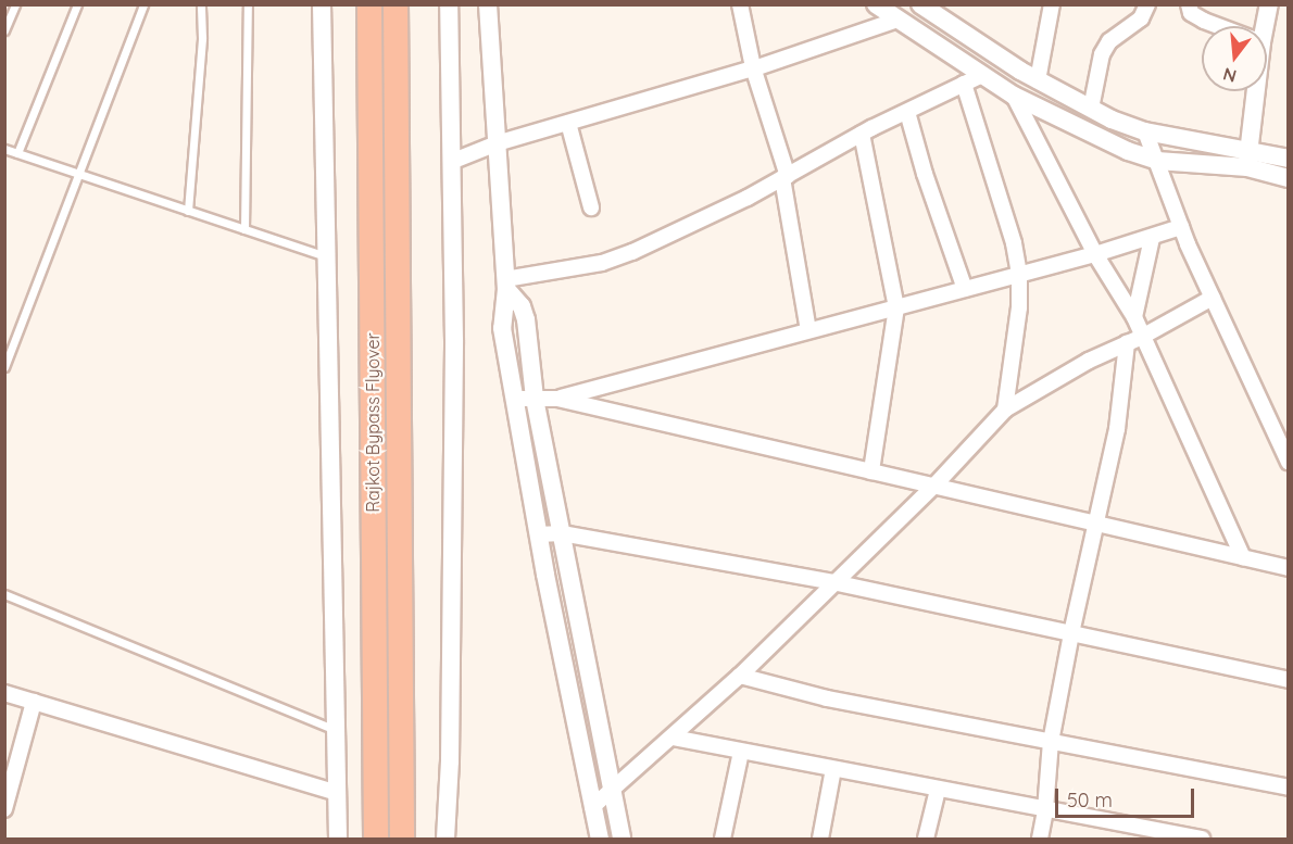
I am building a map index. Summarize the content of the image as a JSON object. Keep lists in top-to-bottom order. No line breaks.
{"streets":{"highway":["Rajkot Bypass Flyover"]},"scale_bar":"50 m","north":"bottom"}
